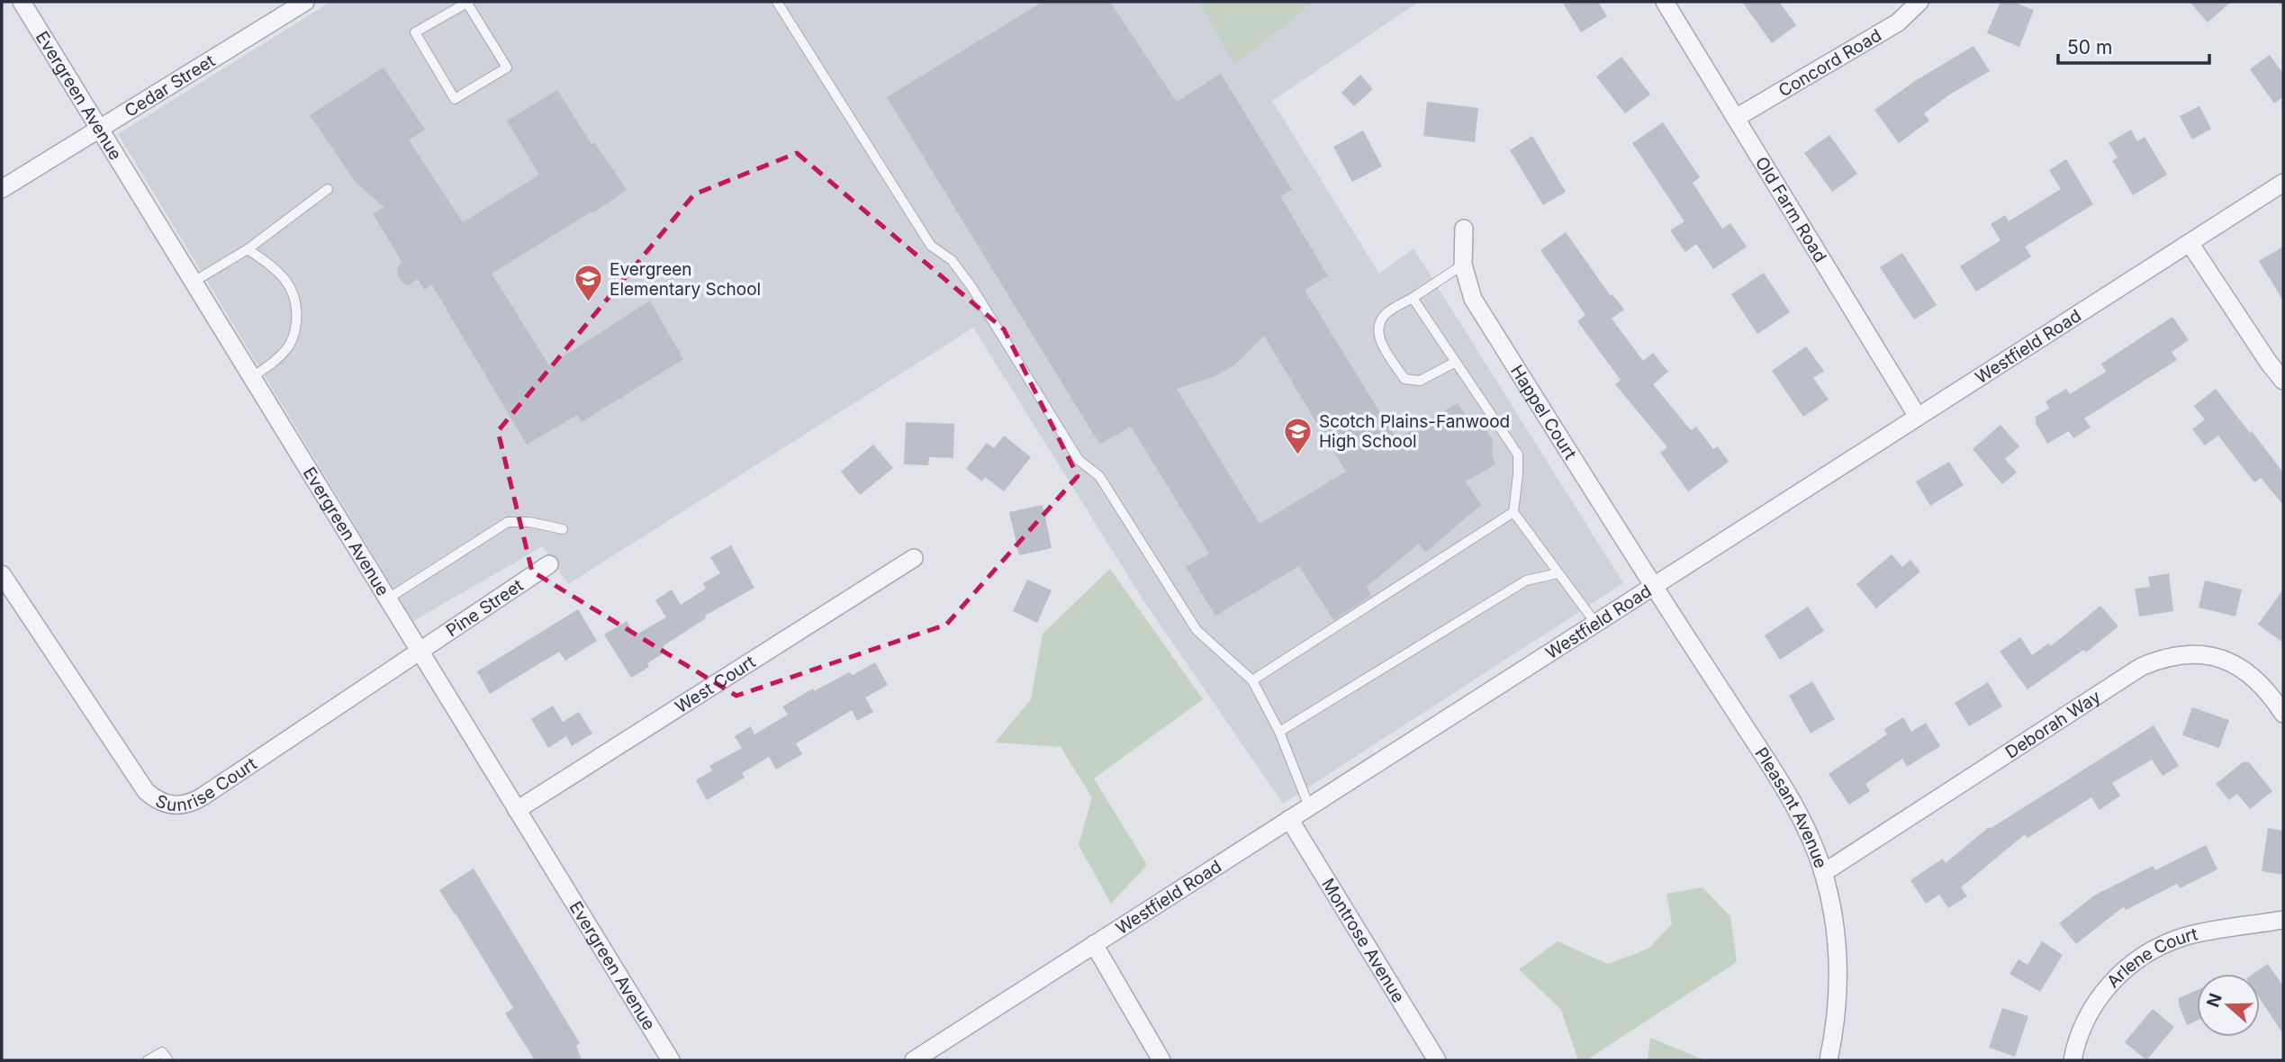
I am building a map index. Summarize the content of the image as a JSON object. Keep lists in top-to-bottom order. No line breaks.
{"streets":{"street":["Concord Road","Cedar Street","Evergreen Avenue","Old Farm Road","Westfield Road","Happel Court","Pine Street","West Court","Deborah Way","Sunrise Court","Pleasant Avenue","Montrose Avenue","Arlene Court"]},"crossings":[["Concord Road","Old Farm Road"],["Cedar Street","Evergreen Avenue"],["Evergreen Avenue","Pine Street"],["Evergreen Avenue","West Court"],["Evergreen Avenue","Sunrise Court"],["Old Farm Road","Westfield Road"],["Westfield Road","Happel Court"],["Westfield Road","Pleasant Avenue"],["Westfield Road","Montrose Avenue"],["Happel Court","Pleasant Avenue"],["Pine Street","Sunrise Court"],["Deborah Way","Pleasant Avenue"]],"places":{"school or university":["Evergreen Elementary School","Scotch Plains-Fanwood High School"]},"scale_bar":"50 m","north":"left"}
